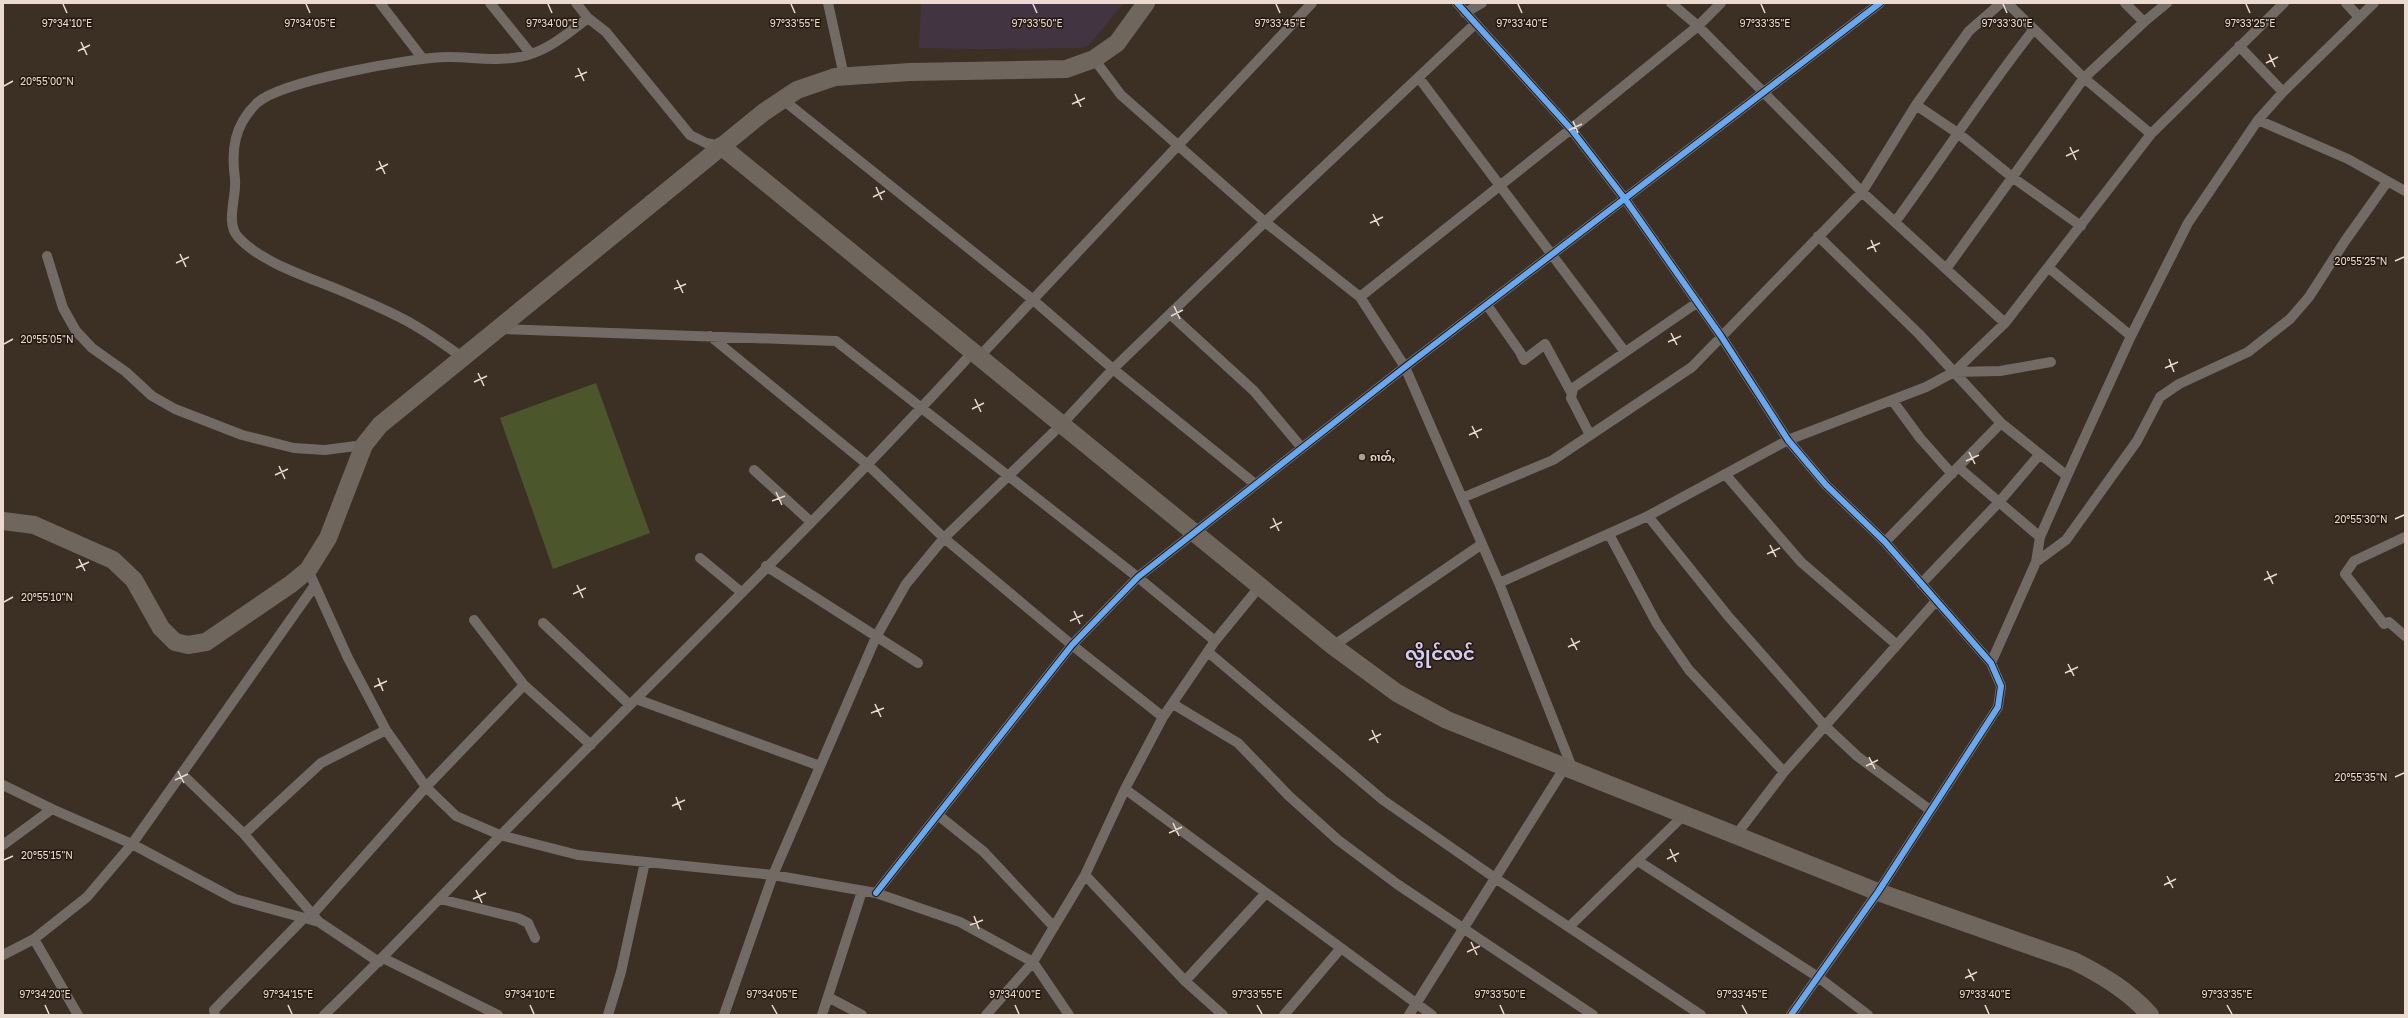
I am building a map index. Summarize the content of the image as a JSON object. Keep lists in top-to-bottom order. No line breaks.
{"districts":["လွိုင်လင်"],"places":["ၵၢတ်ႇ"],"coordinates":["97°34'10\"E","97°34'05\"E","97°34'00\"E","97°33'55\"E","97°33'50\"E","97°33'45\"E","97°33'40\"E","97°33'35\"E","97°33'30\"E","97°33'25\"E","20°55'00\"N","20°55'25\"N","20°55'05\"N","20°55'30\"N","20°55'10\"N","20°55'35\"N","20°55'15\"N","97°34'20\"E","97°34'15\"E"]}
